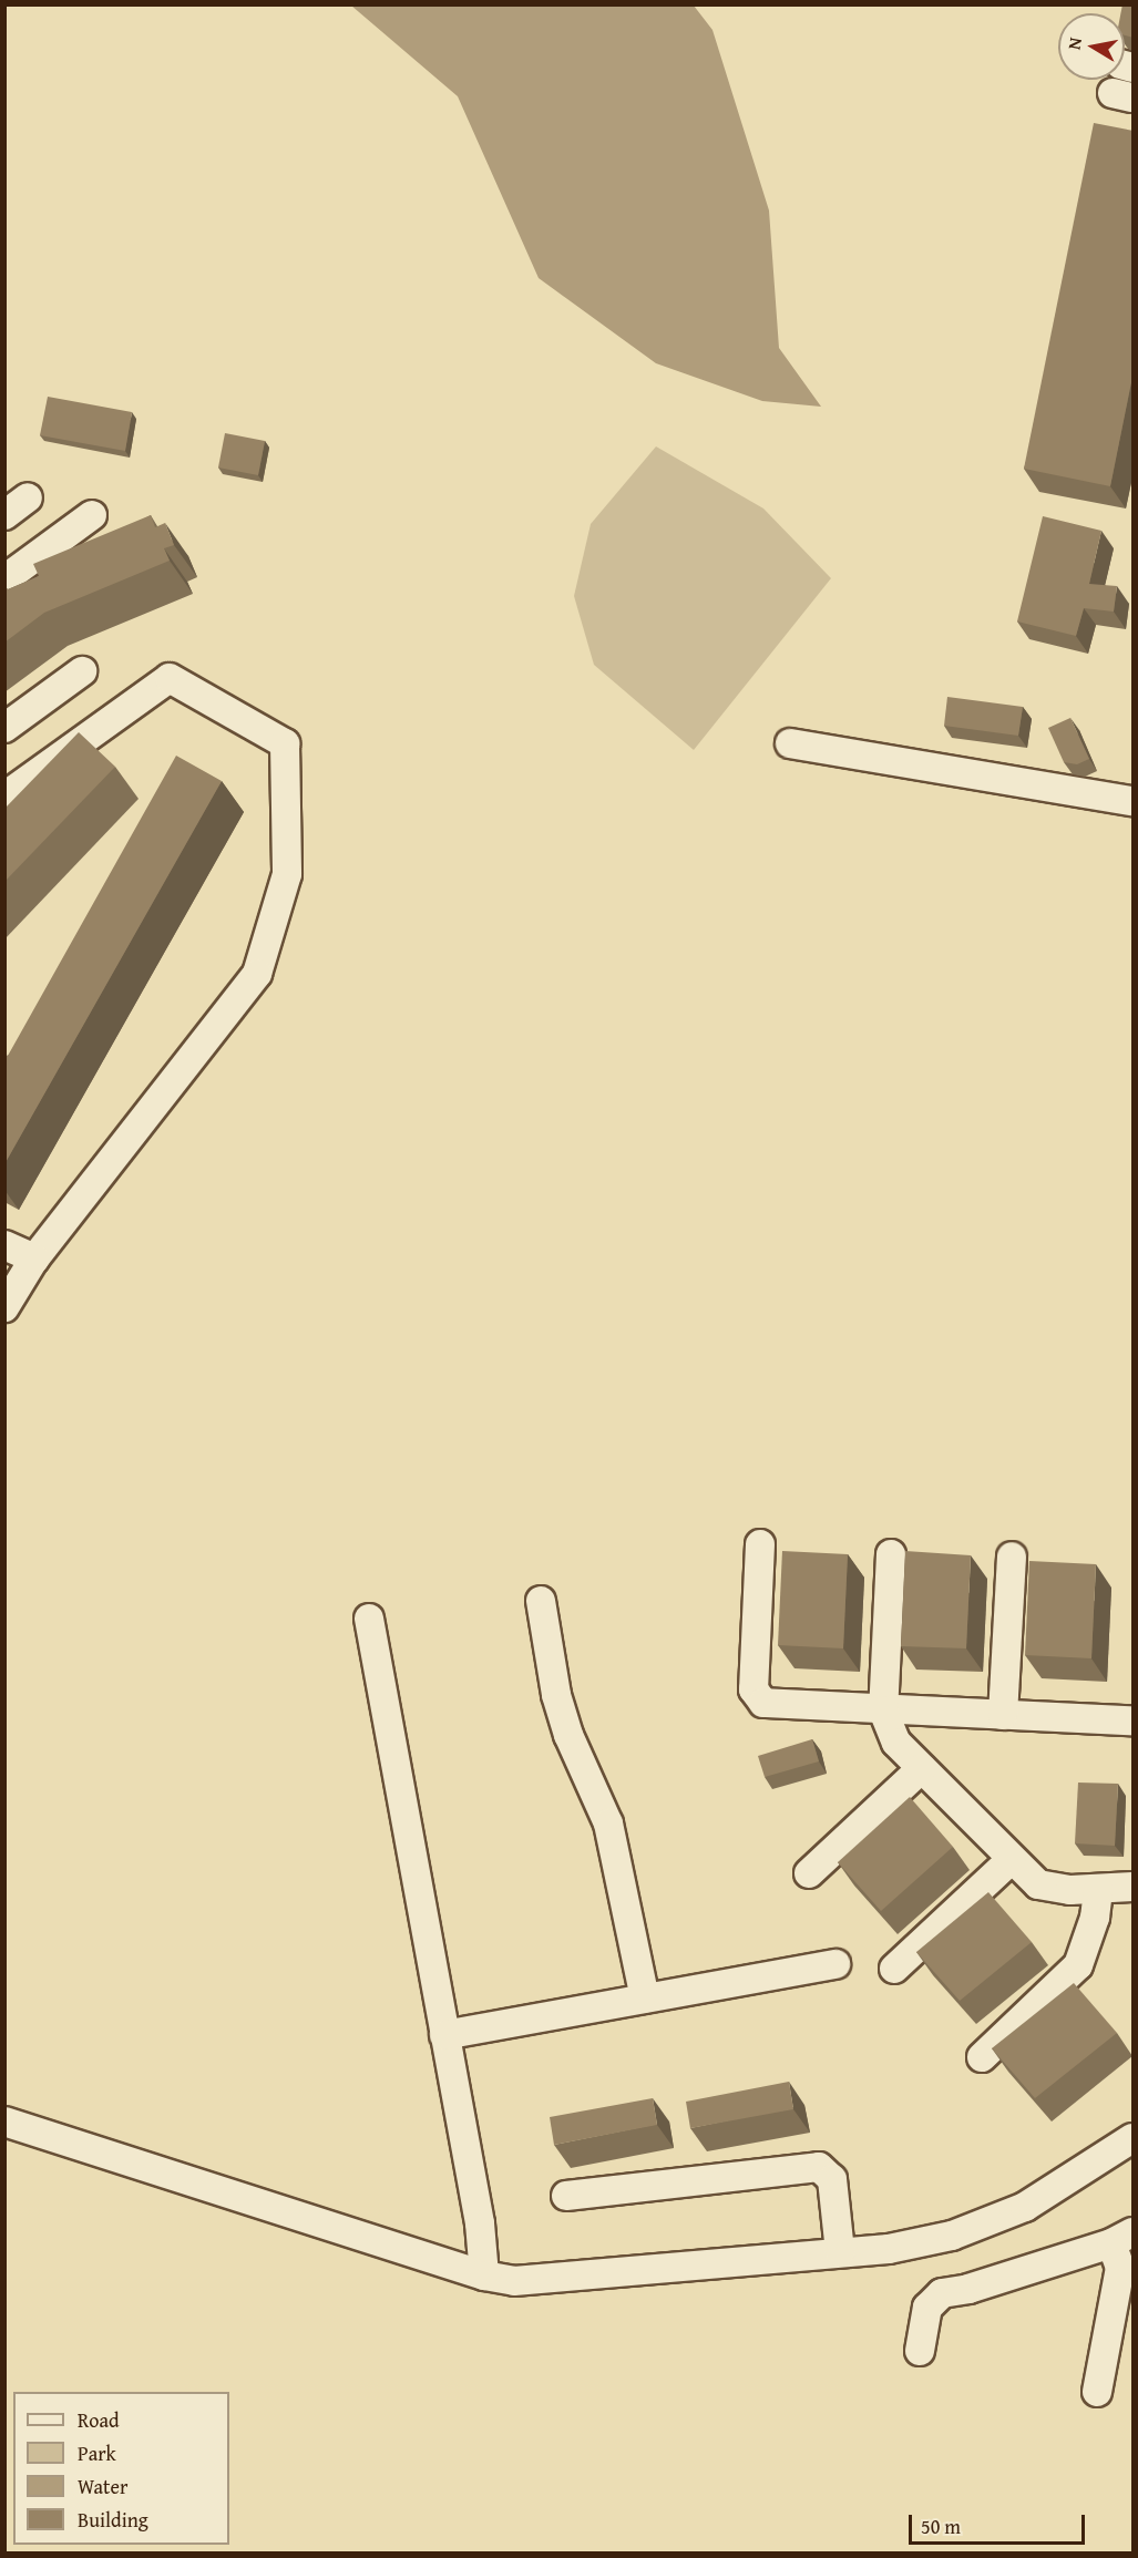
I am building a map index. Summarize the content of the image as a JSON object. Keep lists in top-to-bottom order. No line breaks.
{"legend":["Road","Park","Water","Building"],"scale_bar":"50 m","north":"left"}
